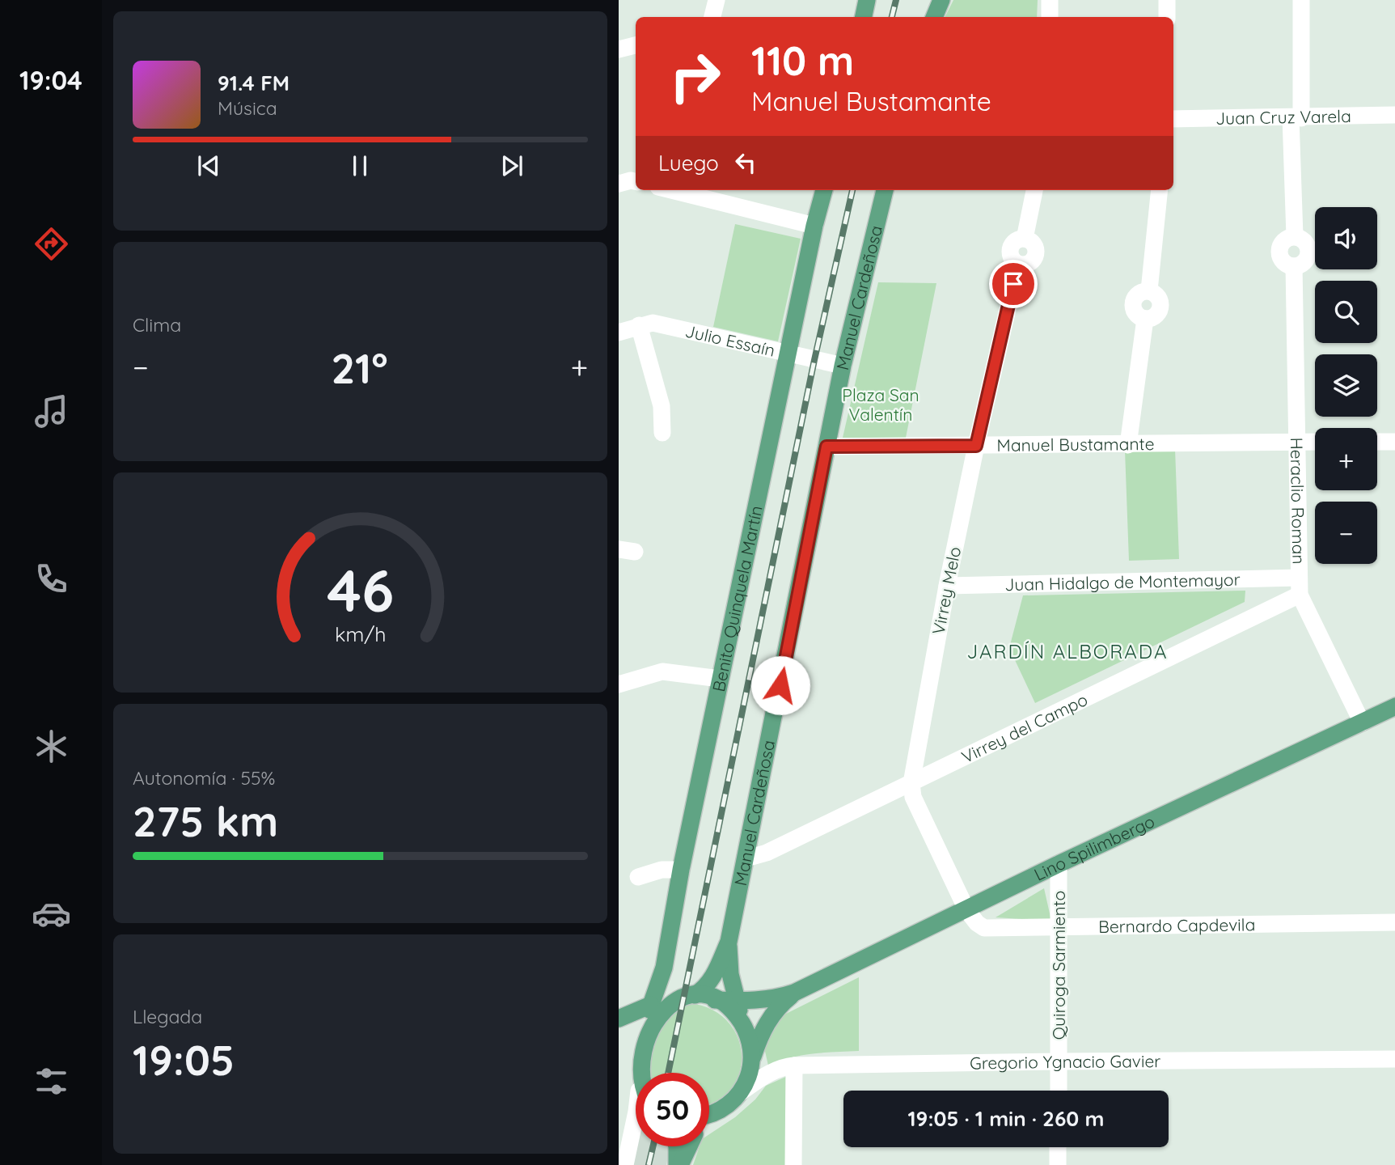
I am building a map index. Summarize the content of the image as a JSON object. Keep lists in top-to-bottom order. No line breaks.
{"streets":{"main road":["Manuel Cardeñosa","Benito Quinquela Martín","Lino Spilimbergo"],"street":["Juan Cruz Varela","Julio Essaín","Manuel Bustamante","Heraclio Roman","Juan Hidalgo de Montemayor","Virrey Melo","Virrey del Campo","Bernardo Capdevila","Quiroga Sarmiento","Gregorio Ygnacio Gavier"]},"crossings":[["Juan Cruz Varela","Heraclio Roman"],["Manuel Cardeñosa","Julio Essaín"],["Manuel Cardeñosa","Manuel Bustamante"],["Manuel Cardeñosa","Virrey del Campo"],["Manuel Cardeñosa","Lino Spilimbergo"],["Julio Essaín","Benito Quinquela Martín"],["Manuel Bustamante","Heraclio Roman"],["Manuel Bustamante","Virrey Melo"],["Heraclio Roman","Juan Hidalgo de Montemayor"],["Heraclio Roman","Virrey del Campo"],["Heraclio Roman","Lino Spilimbergo"],["Juan Hidalgo de Montemayor","Virrey Melo"],["Juan Hidalgo de Montemayor","Virrey del Campo"],["Virrey Melo","Virrey del Campo"],["Virrey Melo","Lino Spilimbergo"],["Virrey Melo","Bernardo Capdevila"],["Benito Quinquela Martín","Lino Spilimbergo"],["Lino Spilimbergo","Bernardo Capdevila"],["Lino Spilimbergo","Quiroga Sarmiento"],["Lino Spilimbergo","Gregorio Ygnacio Gavier"],["Bernardo Capdevila","Quiroga Sarmiento"],["Quiroga Sarmiento","Gregorio Ygnacio Gavier"]],"districts":["JARDÍN ALBORADA"],"parks":["Plaza San Valentín"],"page":{"tabs":"19:04","turn":["110 m","Manuel Bustamante"],"song":["91.4 FM","Música"],"then":"Luego","map_buttons":["+","−"],"tile":["Clima",["Autonomía · 55%","275 km"],["Llegada","19:05"]],"heat":["−","21°","+"],"limit":"50","trip":"19:05 · 1 min · 260 m","gauge":["46","km/h"]}}
